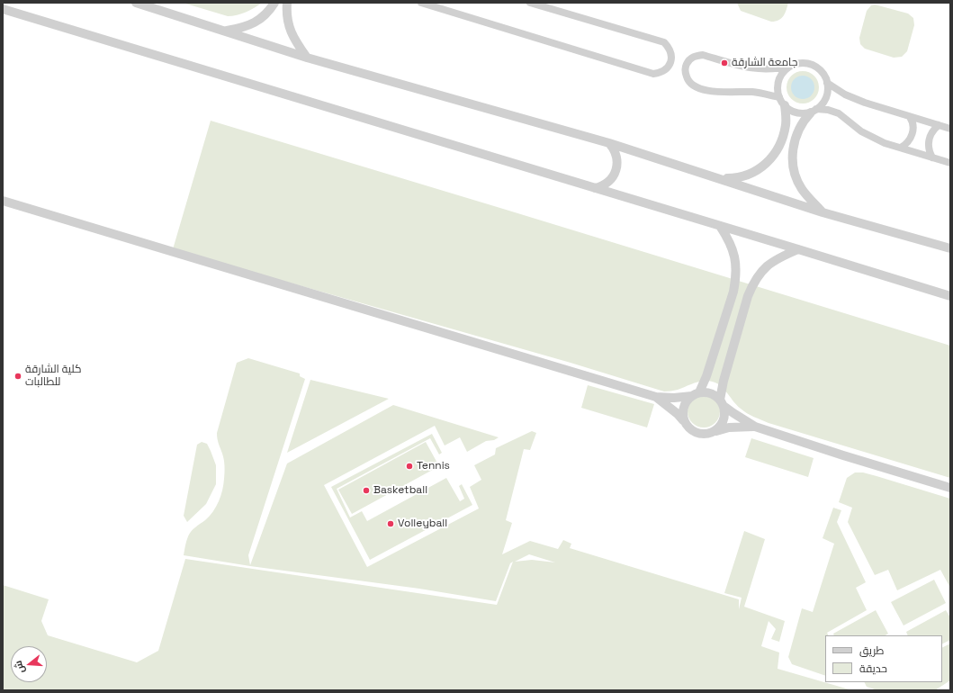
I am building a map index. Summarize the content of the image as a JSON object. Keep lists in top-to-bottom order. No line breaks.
{"places":["جامعة الشارقة","كلية الشارقة للطالبات","Tennis","Basketball","Volleyball"],"legend":["طريق","حديقة"],"north":"left"}
